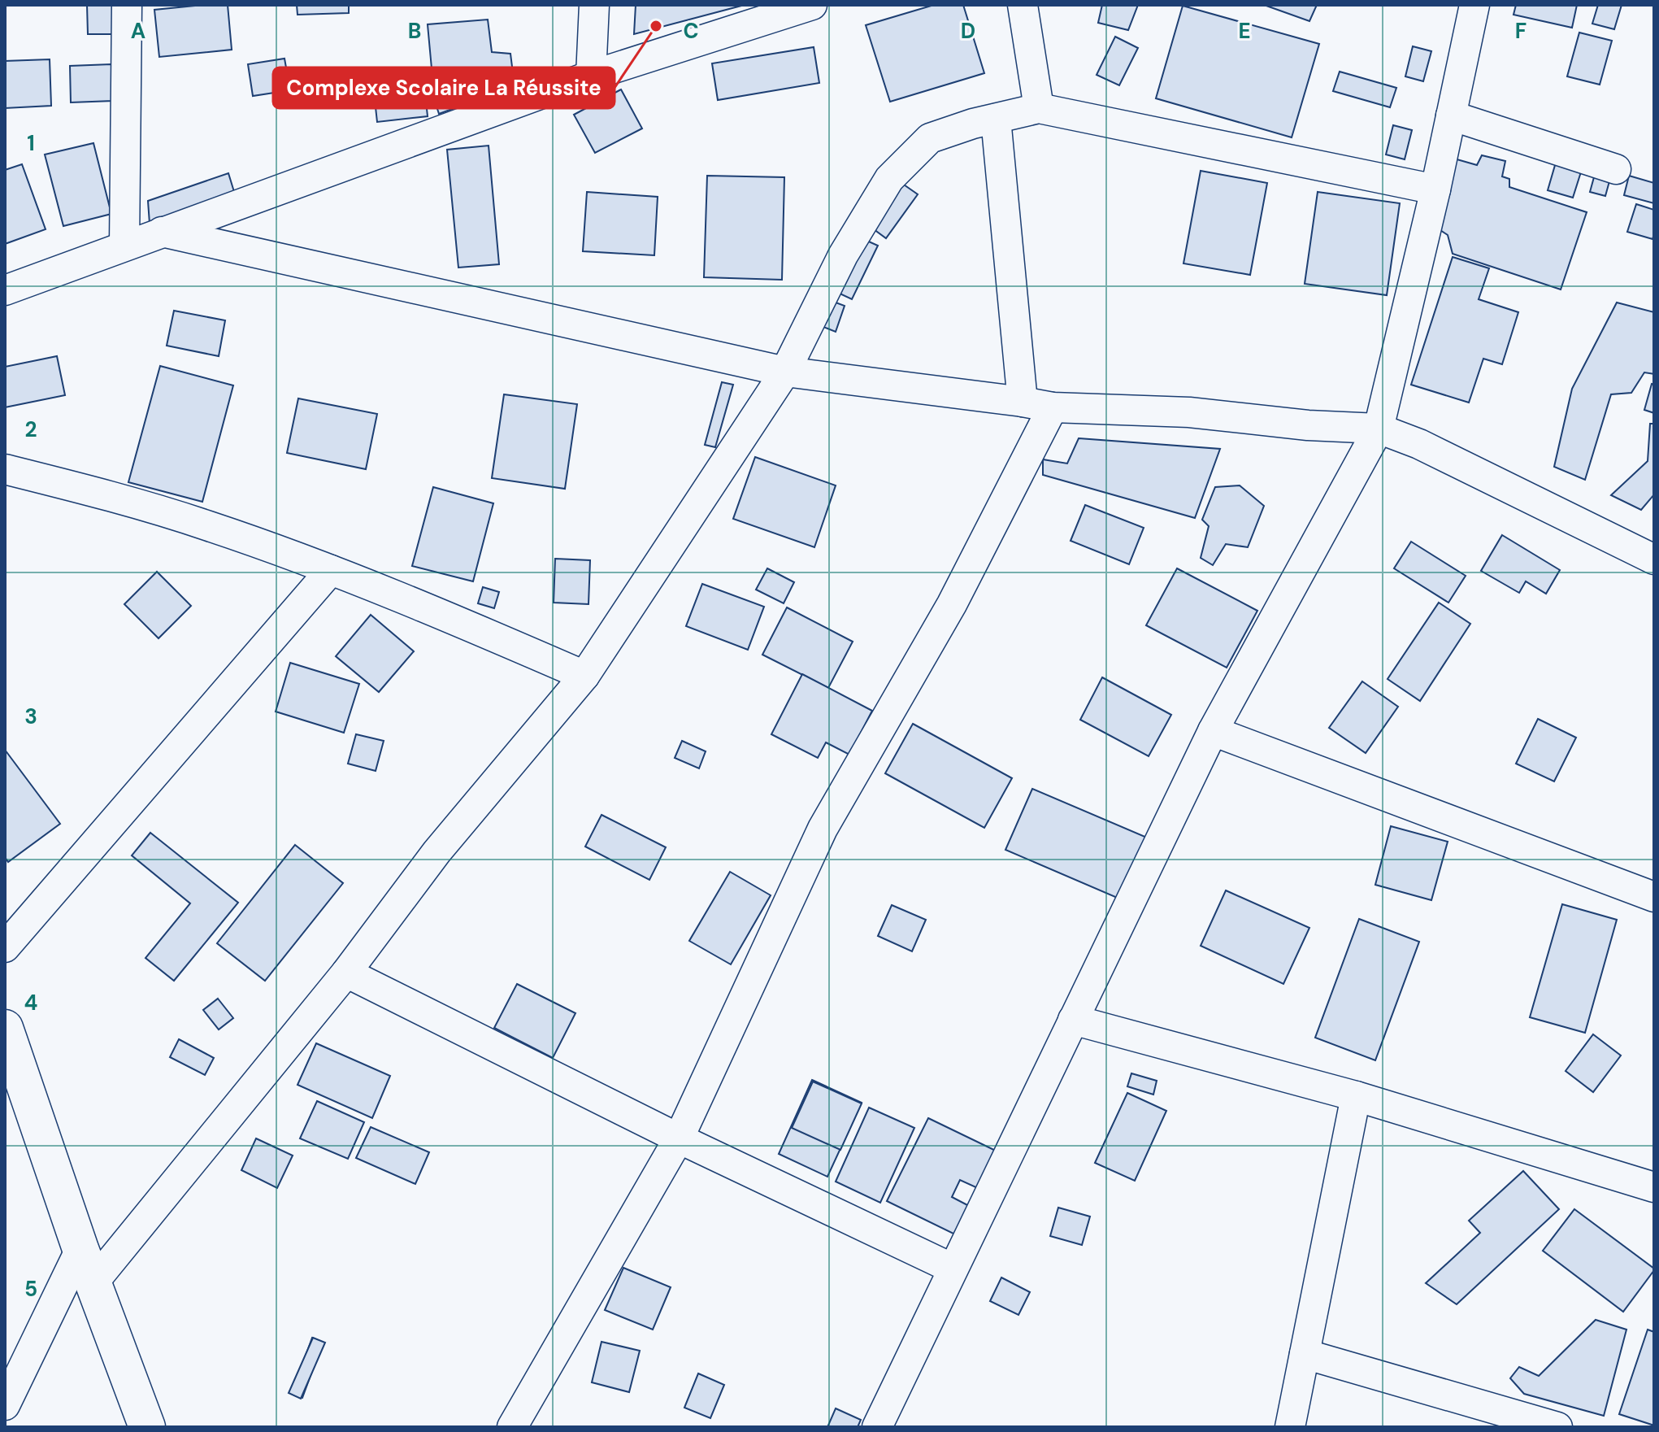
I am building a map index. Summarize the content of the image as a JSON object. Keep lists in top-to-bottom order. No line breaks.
{"places":["Complexe Scolaire La Réussite"],"grid":{"columns":["A","B","C","D","E","F"],"rows":["1","2","3","4","5"]}}
